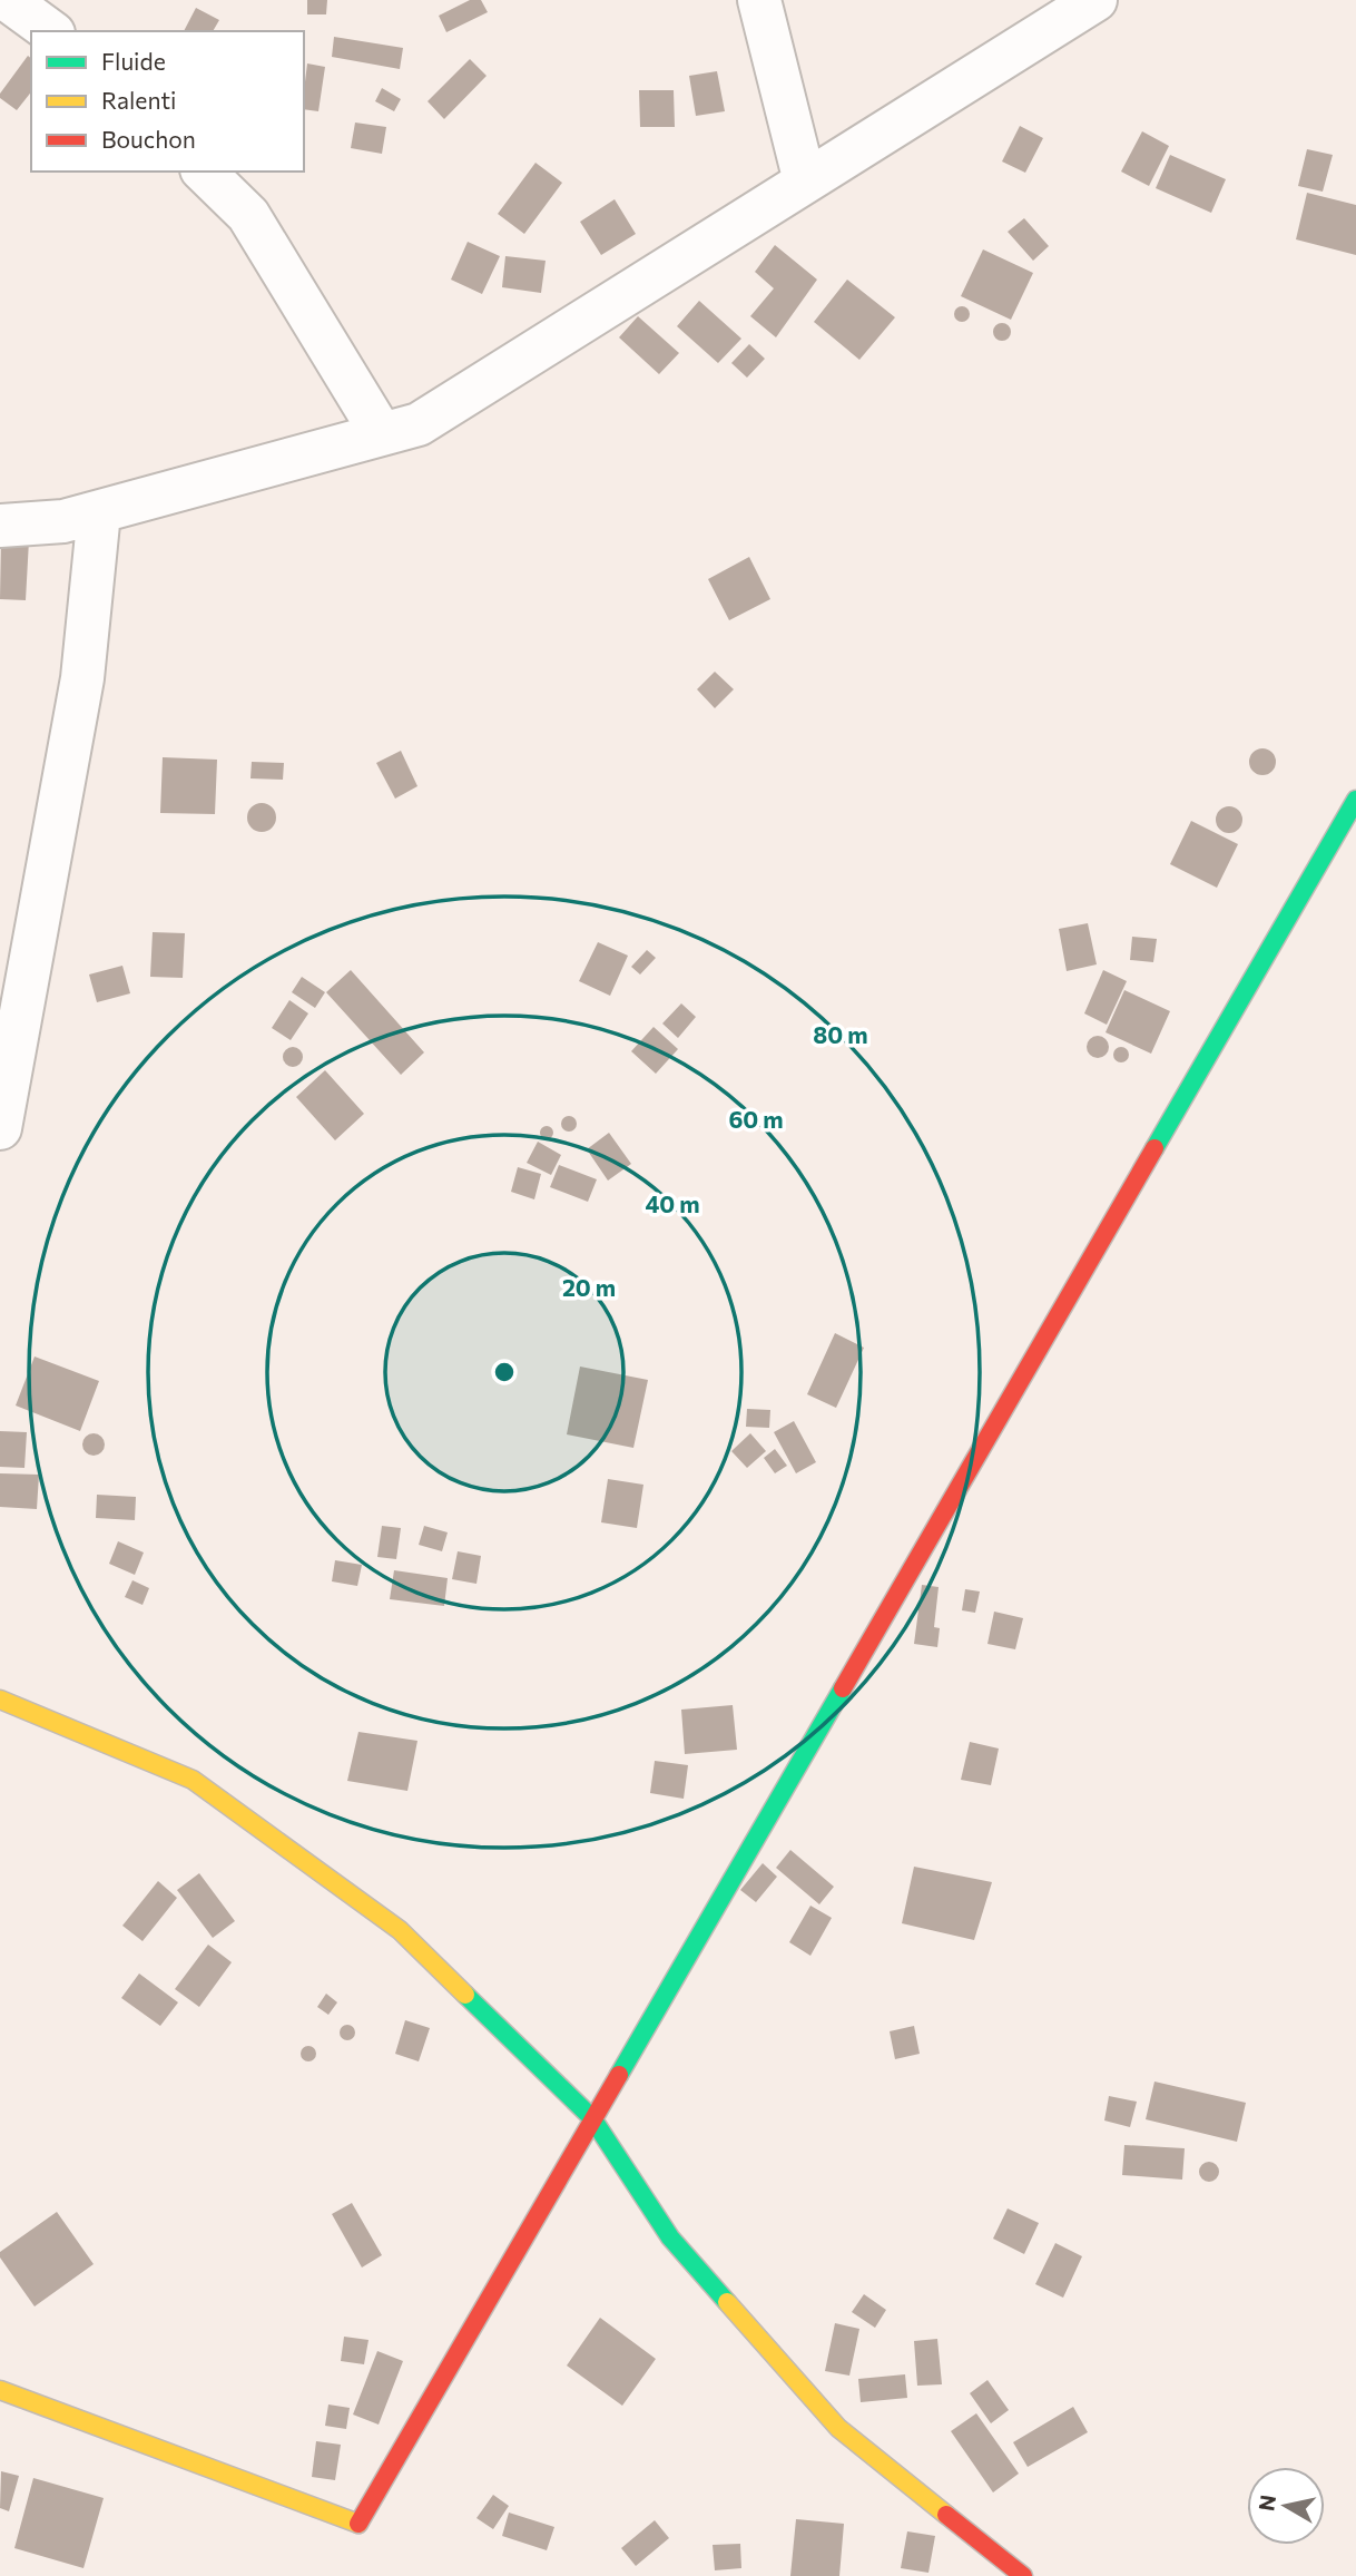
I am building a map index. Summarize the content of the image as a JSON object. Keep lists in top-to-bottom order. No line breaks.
{"legend":["Fluide","Ralenti","Bouchon"],"north":"left","rings":["80 m","60 m","40 m","20 m"]}
